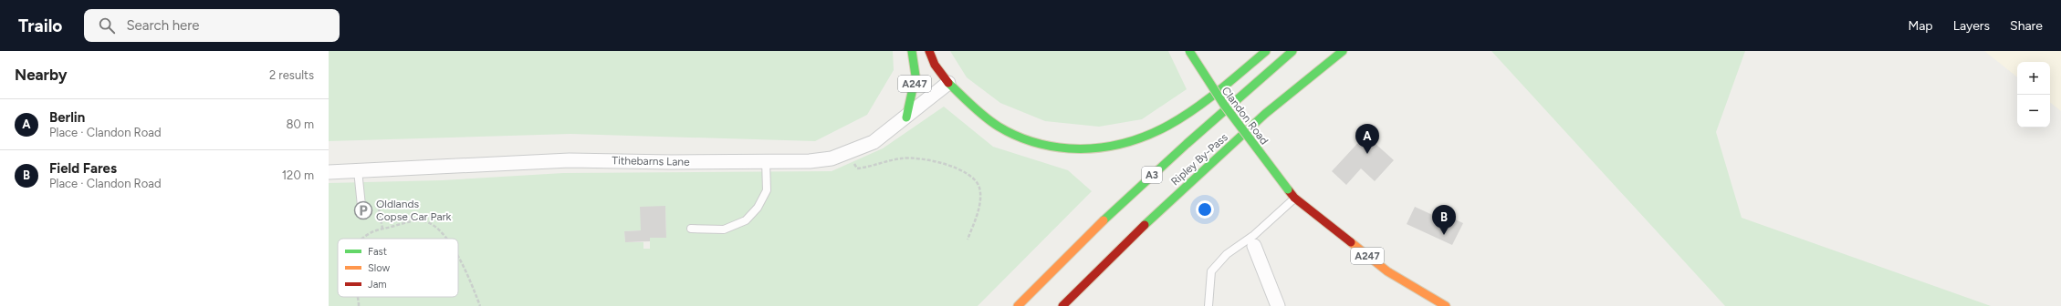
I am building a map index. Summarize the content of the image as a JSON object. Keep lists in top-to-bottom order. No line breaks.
{"streets":{"main road":["A247","Clandon Road","Ripley By-Pass","A3"],"street":["Tithebarns Lane"]},"crossings":[["A247","Clandon Road"],["A247","Tithebarns Lane"]],"places":{"parking":["Oldlands Copse Car Park"]},"legend":["Fast","Slow","Jam"],"page":{"header":"Trailo","search":"Search here","nav":["Map","Layers","Share"],"heading":["Nearby","2 results"],"map_buttons":["+","−"],"list":[{"mark":"A","name":"Berlin","note":"Place · Clandon Road","value":"80 m"},{"mark":"B","name":"Field Fares","note":"Place · Clandon Road","value":"120 m"}],"pins":["A","B"]}}
